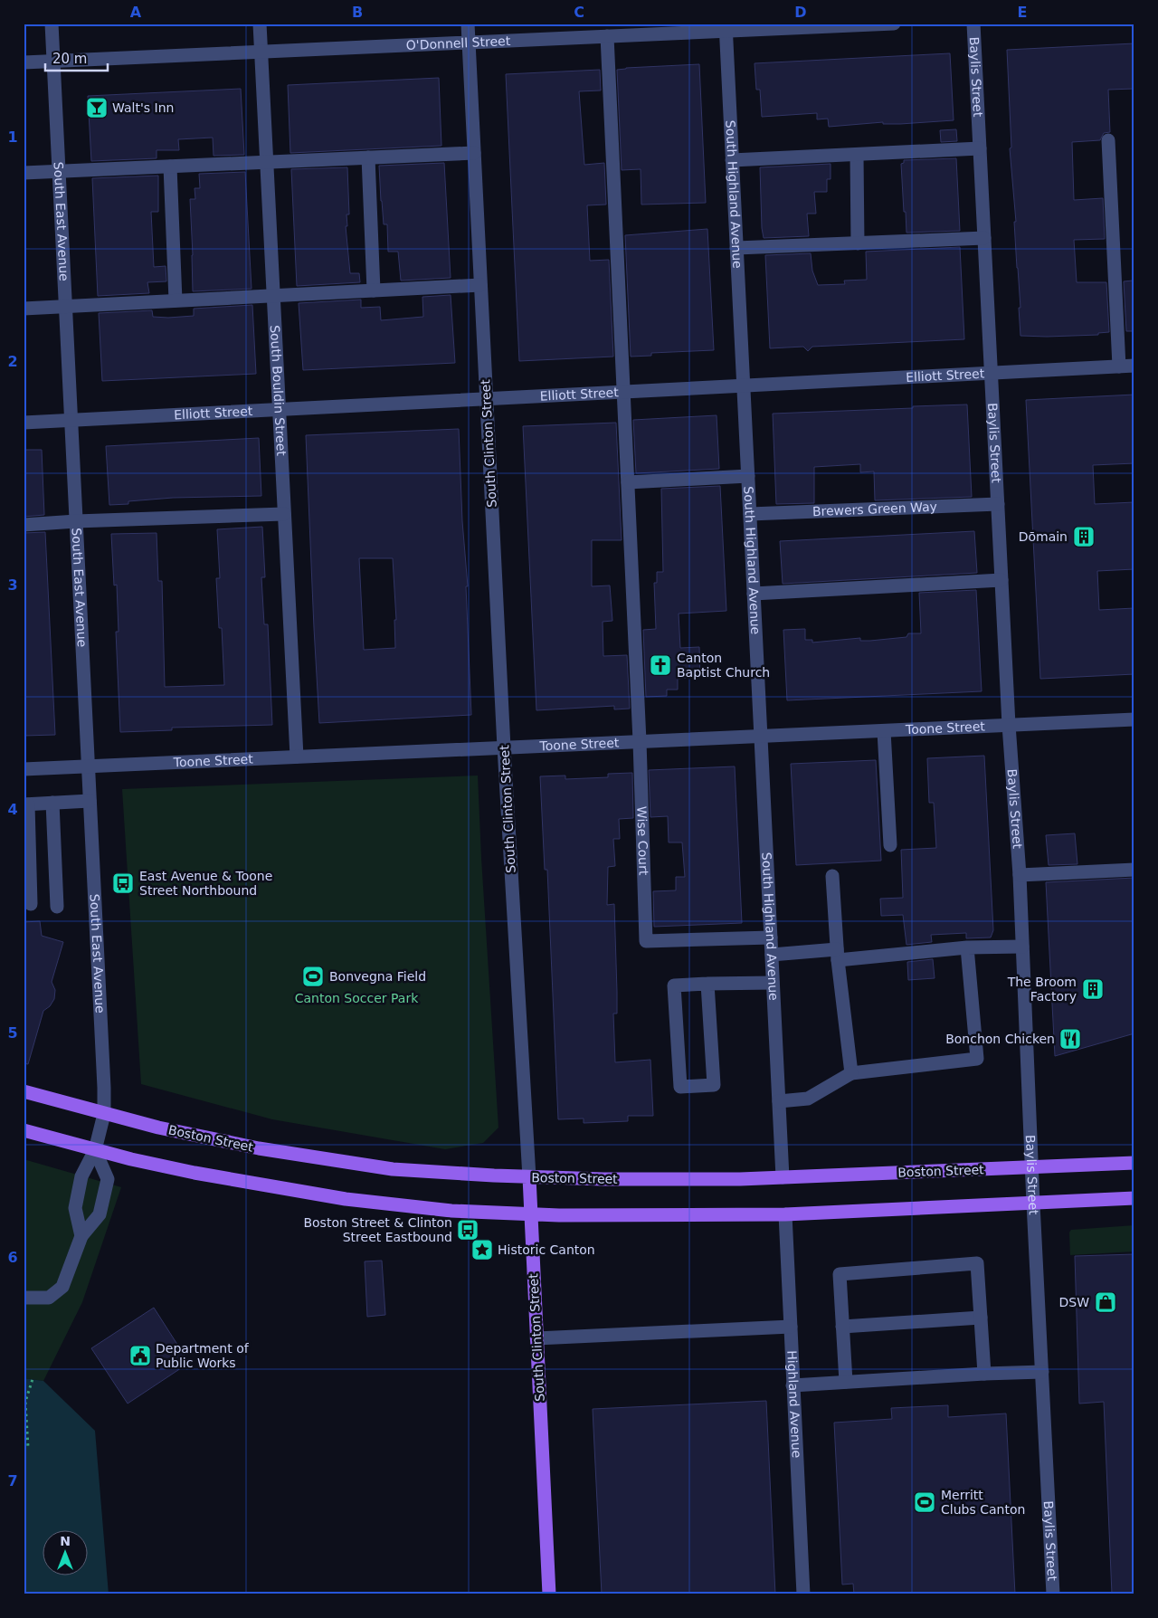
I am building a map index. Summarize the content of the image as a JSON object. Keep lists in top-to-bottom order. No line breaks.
{"streets":{"main road":["South Clinton Street","Boston Street"],"street":["O'Donnell Street","Baylis Street","South Highland Avenue","South East Avenue","Elliott Street","South Bouldin Street","Brewers Green Way","Toone Street","Wise Court","Highland Avenue"]},"crossings":[["O'Donnell Street","South Highland Avenue"],["O'Donnell Street","South East Avenue"],["O'Donnell Street","South Bouldin Street"],["O'Donnell Street","South Clinton Street"],["O'Donnell Street","Wise Court"],["Baylis Street","Elliott Street"],["Baylis Street","Brewers Green Way"],["Baylis Street","Toone Street"],["Baylis Street","Boston Street"],["South Highland Avenue","Elliott Street"],["South Highland Avenue","Brewers Green Way"],["South Highland Avenue","Toone Street"],["South Highland Avenue","Wise Court"],["South Highland Avenue","Boston Street"],["South East Avenue","Elliott Street"],["South East Avenue","Toone Street"],["South East Avenue","Boston Street"],["Elliott Street","South Bouldin Street"],["Elliott Street","South Clinton Street"],["Elliott Street","Wise Court"],["South Bouldin Street","Toone Street"],["South Clinton Street","Toone Street"],["South Clinton Street","Boston Street"],["Toone Street","Wise Court"]],"parks":["Canton Soccer Park"],"places":{"bar":["Walt's Inn"],"building":["Dōmain","The Broom Factory"],"church":["Canton Baptist Church"],"bus stop":["East Avenue & Toone Street Northbound","Boston Street & Clinton Street Eastbound"],"sports":["Bonvegna Field","Merritt Clubs Canton"],"restaurant":["Bonchon Chicken"],"place":["Historic Canton"],"shop":["DSW"],"public building":["Department of Public Works"]},"scale_bar":"20 m","north":"top","grid":{"columns":["A","B","C","D","E"],"rows":["1","2","3","4","5","6","7"]}}
